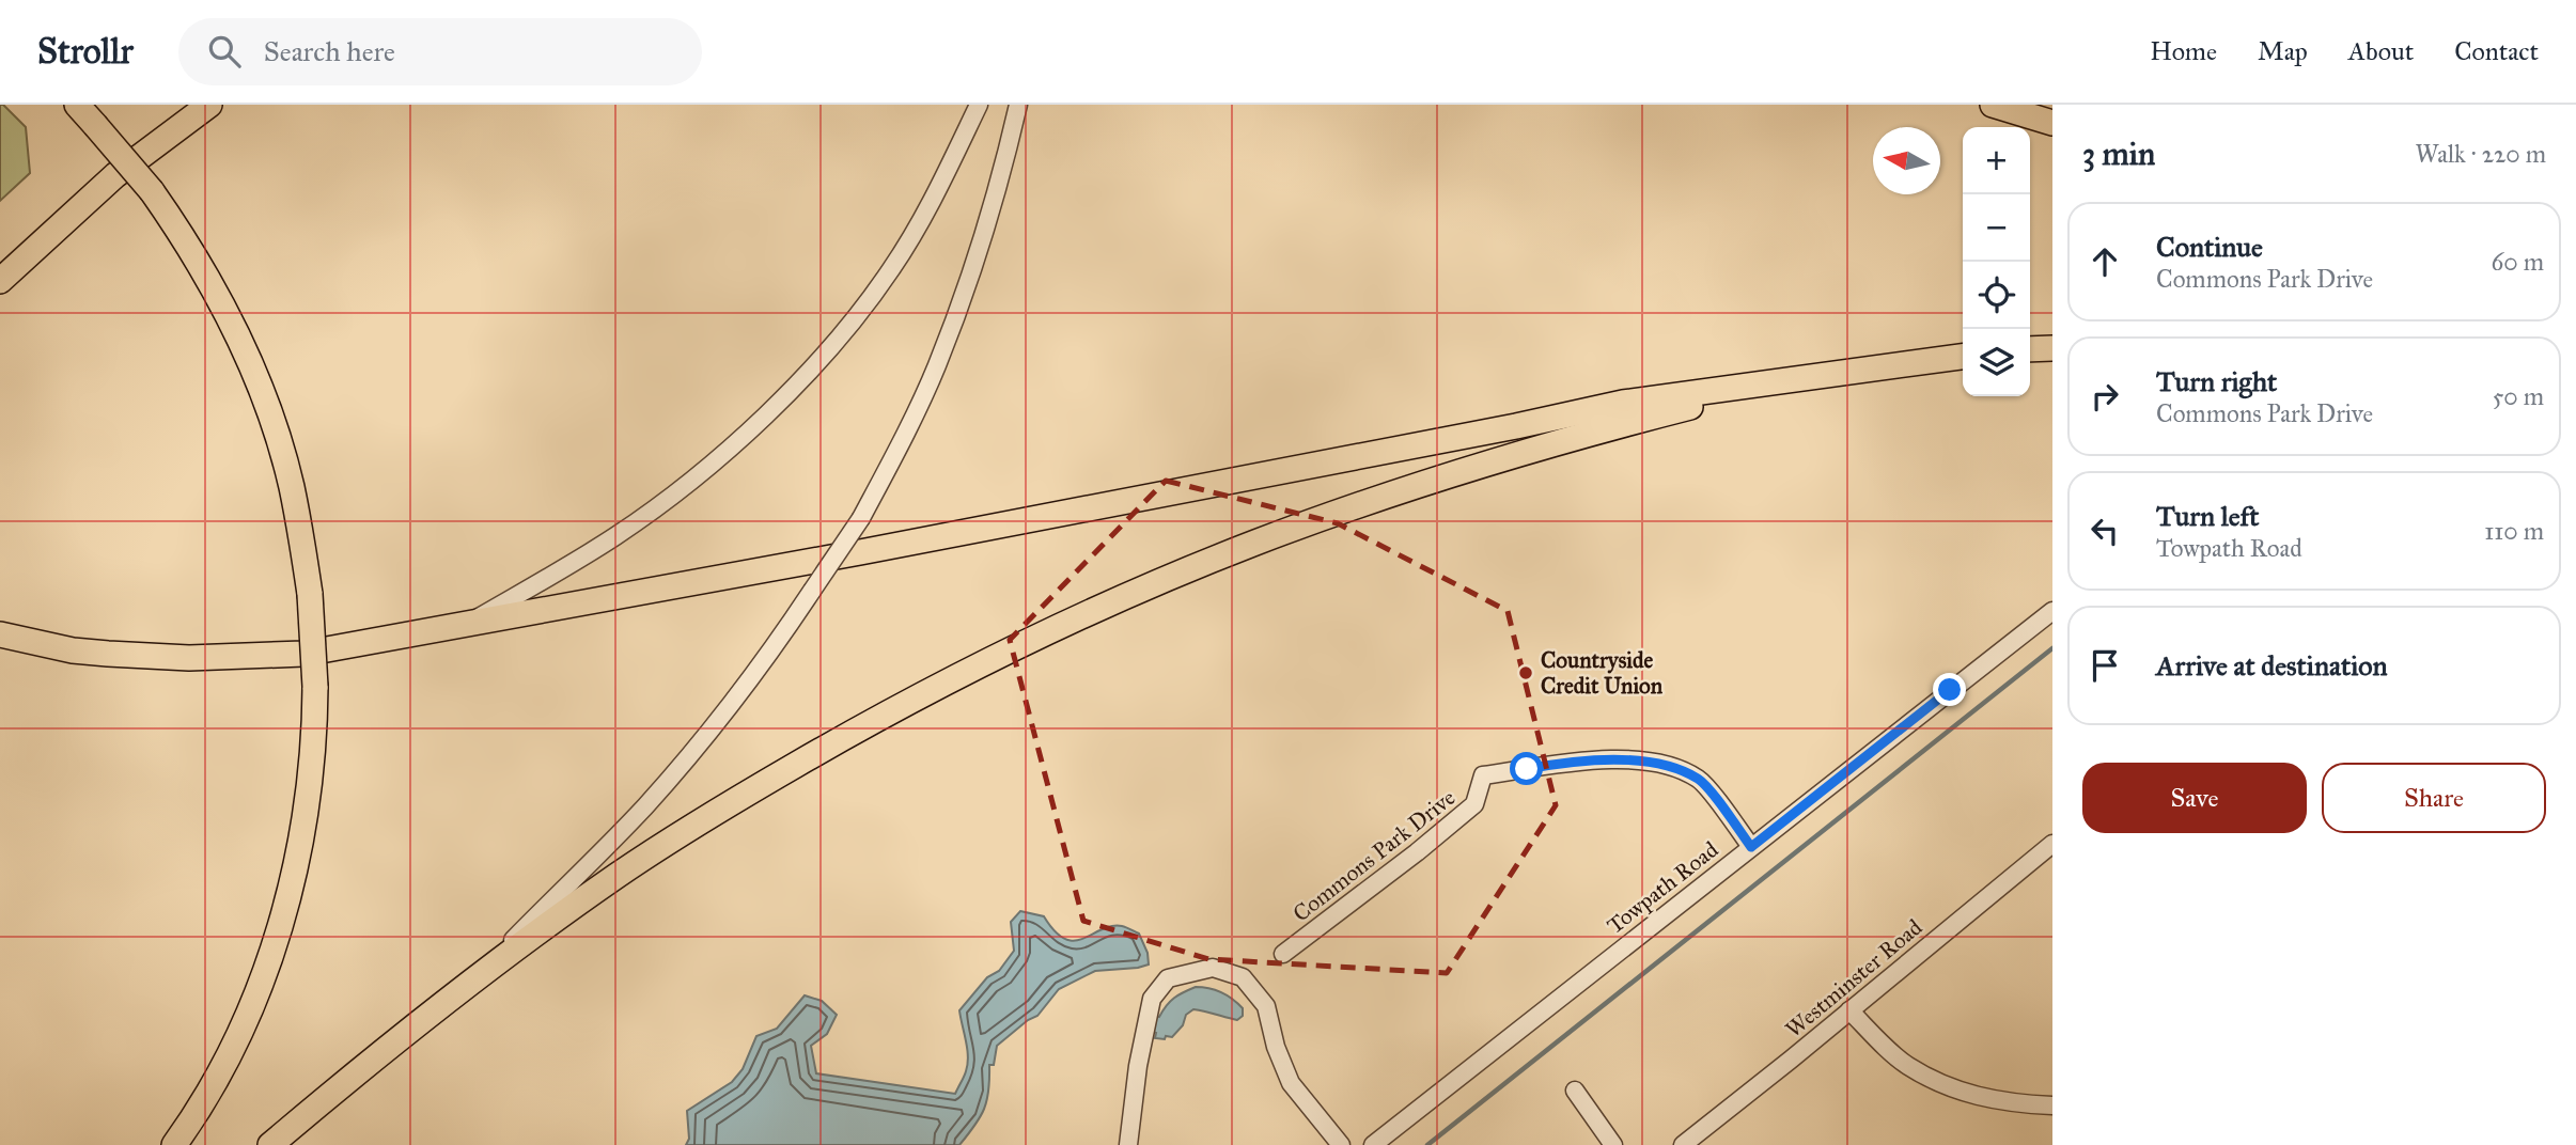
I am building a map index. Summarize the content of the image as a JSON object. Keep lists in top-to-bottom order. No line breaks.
{"streets":{"street":["Commons Park Drive","Towpath Road","Westminster Road"]},"crossings":[["Commons Park Drive","Towpath Road"]],"places":["Countryside Credit Union"],"north":"left","page":{"header":"Strollr","search":"Search here","nav":["Home","Map","About","Contact"],"heading":["3 min","Walk · 220 m"],"map_buttons":["+","−"],"list":[["Continue","Commons Park Drive","60 m"],["Turn right","Commons Park Drive","50 m"],["Turn left","Towpath Road","110 m"],"Arrive at destination"],"buttons":["Save","Share"]}}
